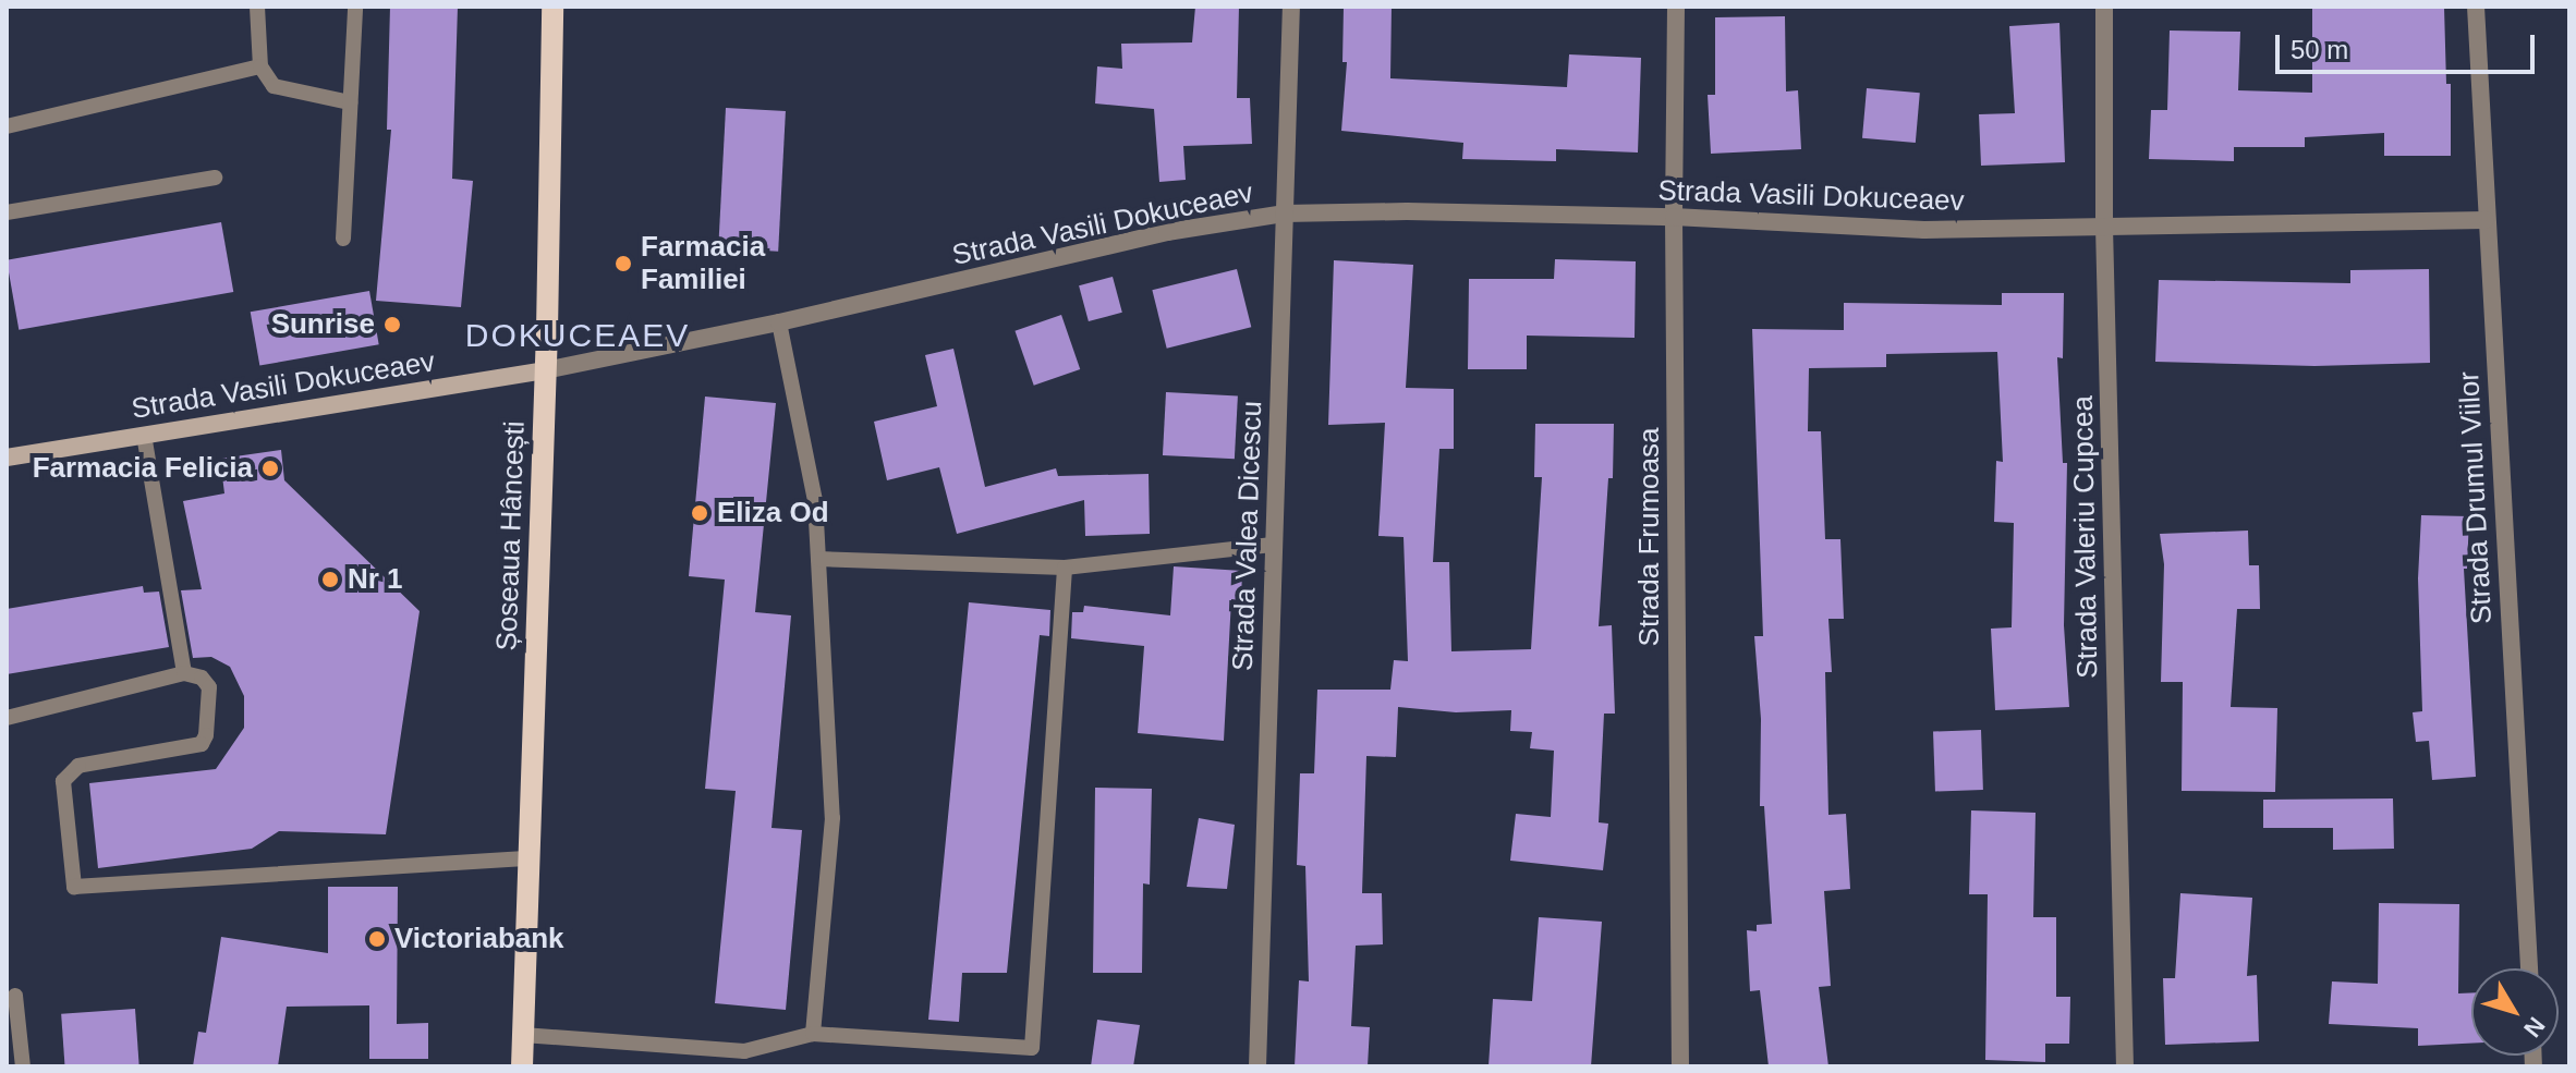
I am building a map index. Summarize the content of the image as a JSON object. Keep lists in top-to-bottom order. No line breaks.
{"streets":{"main road":["Strada Vasili Dokuceaev","Șoseaua Hâncești"],"street":["Strada Drumul Viilor","Strada Valea Dicescu","Strada Frumoasa","Strada Valeriu Cupcea"]},"crossings":[["Strada Vasili Dokuceaev","Strada Drumul Viilor"],["Strada Vasili Dokuceaev","Șoseaua Hâncești"],["Strada Vasili Dokuceaev","Strada Valea Dicescu"],["Strada Vasili Dokuceaev","Strada Frumoasa"],["Strada Vasili Dokuceaev","Strada Valeriu Cupcea"]],"districts":["DOKUCEAEV"],"places":["Farmacia Familiei","Sunrise","Farmacia Felicia","Eliza Od","Nr 1","Victoriabank"],"scale_bar":"50 m","north":"bottom right"}
